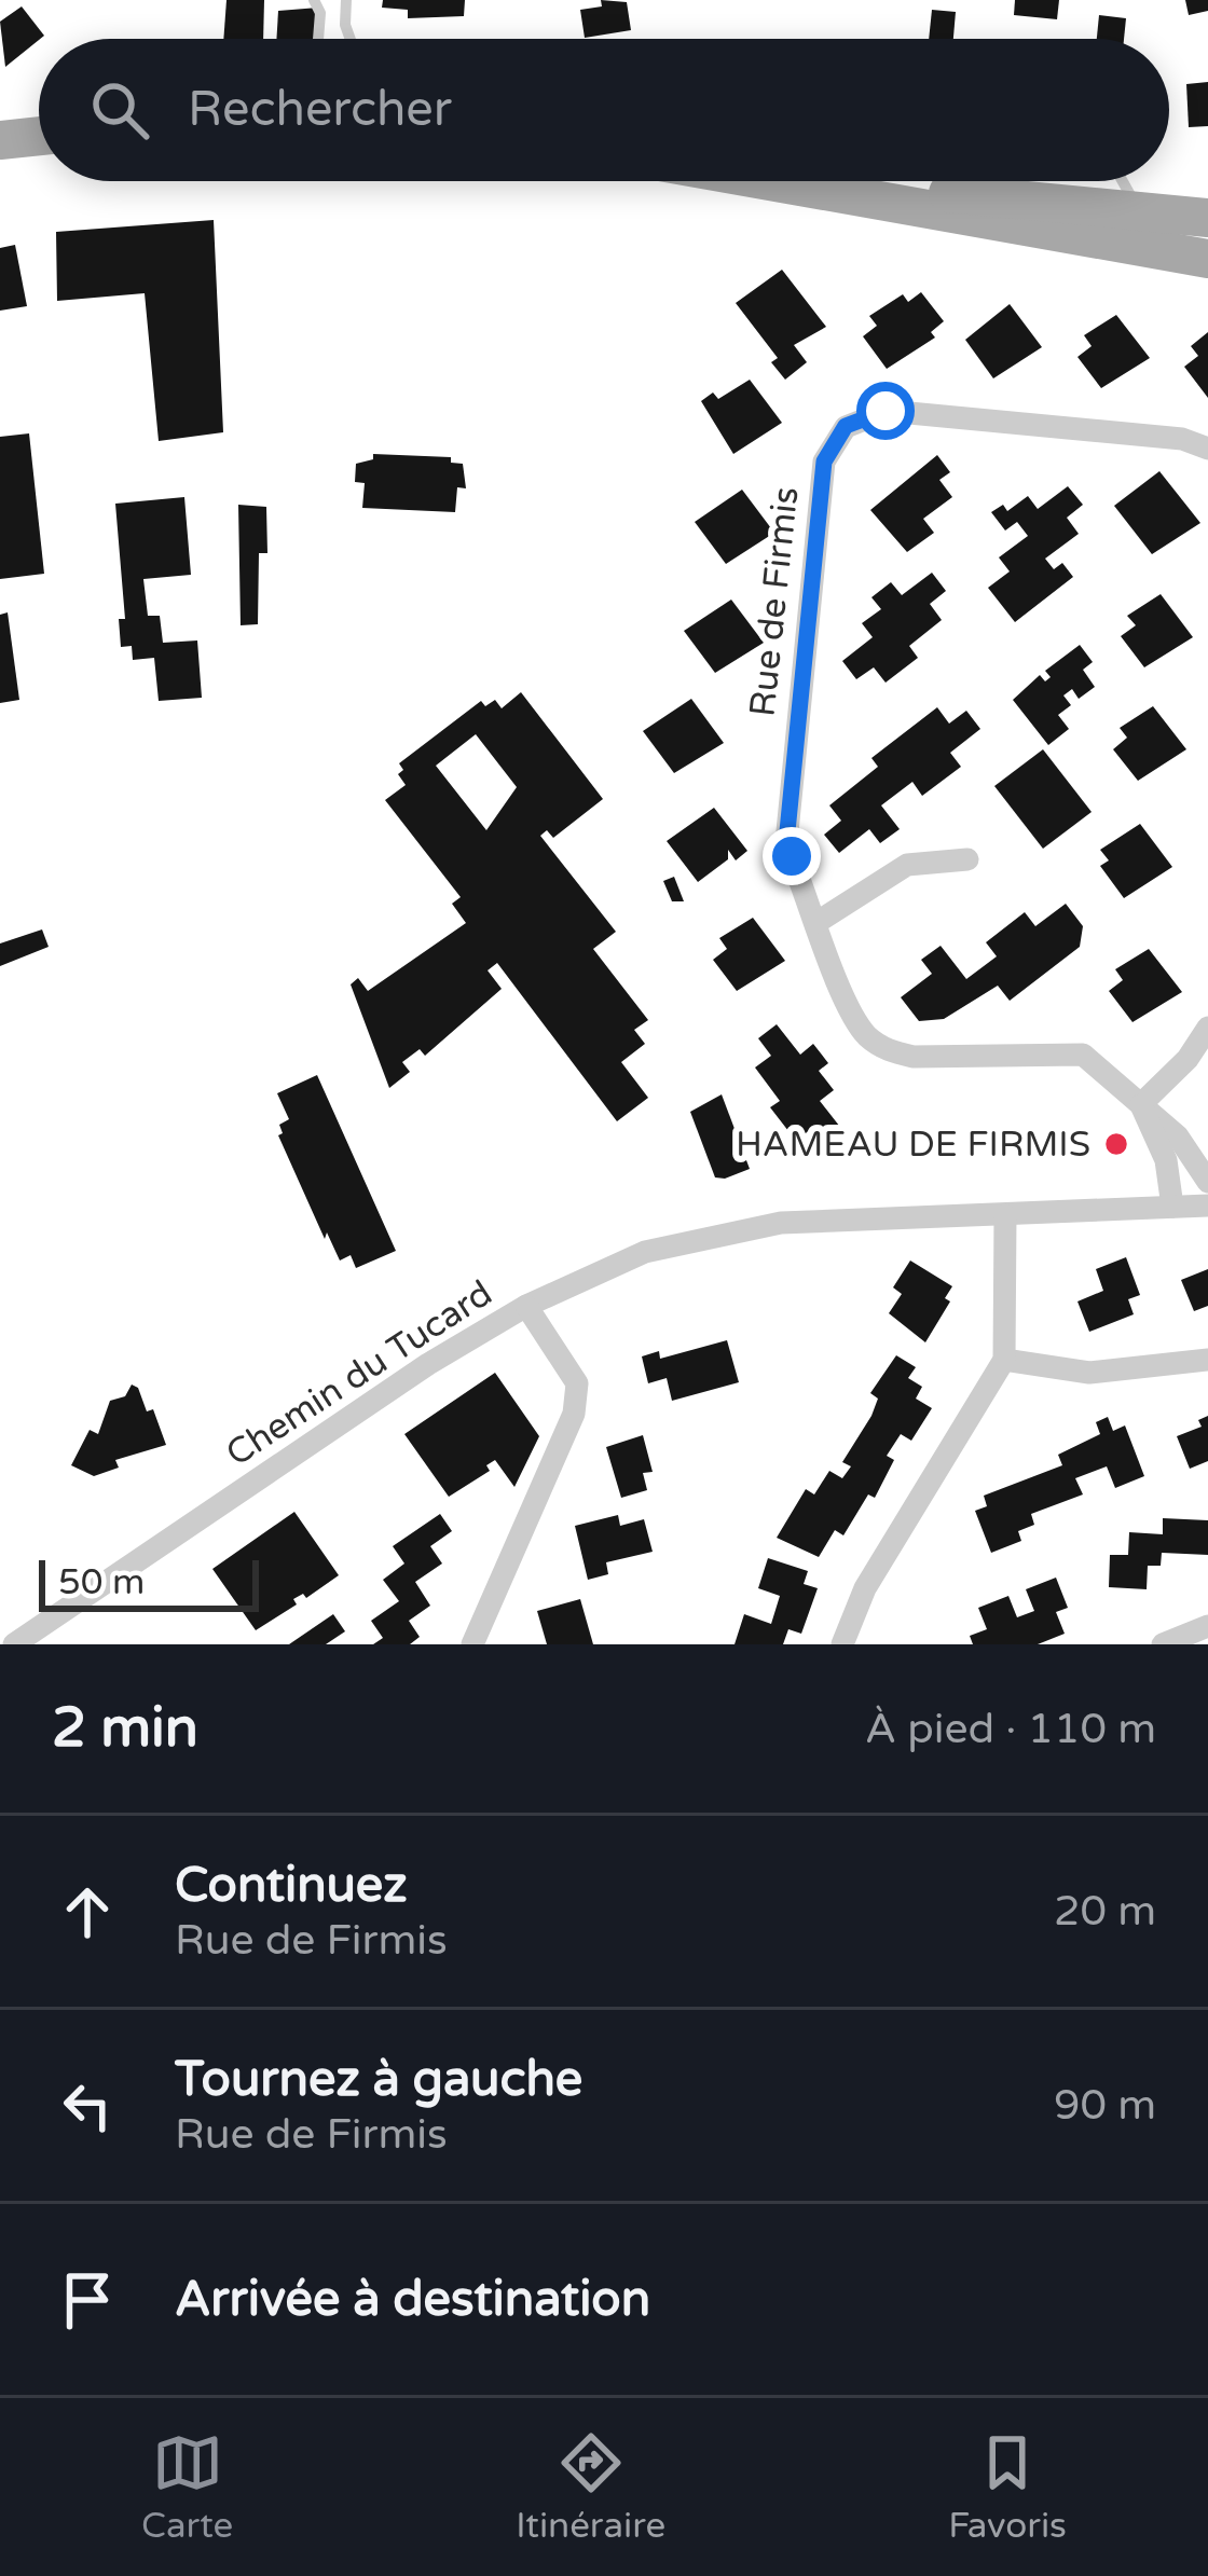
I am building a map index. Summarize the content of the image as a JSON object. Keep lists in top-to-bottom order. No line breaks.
{"streets":{"street":["Rue de Firmis","Chemin du Tucard"]},"crossings":[["Rue de Firmis","Chemin du Tucard"]],"places":["HAMEAU DE FIRMIS"],"scale_bar":"50 m","page":{"search":"Rechercher","scale":"50 m","heading":["2 min","À pied · 110 m"],"list":[["Continuez","Rue de Firmis","20 m"],["Tournez à gauche","Rue de Firmis","90 m"],"Arrivée à destination"],"nav":["Carte","Itinéraire","Favoris"]}}
